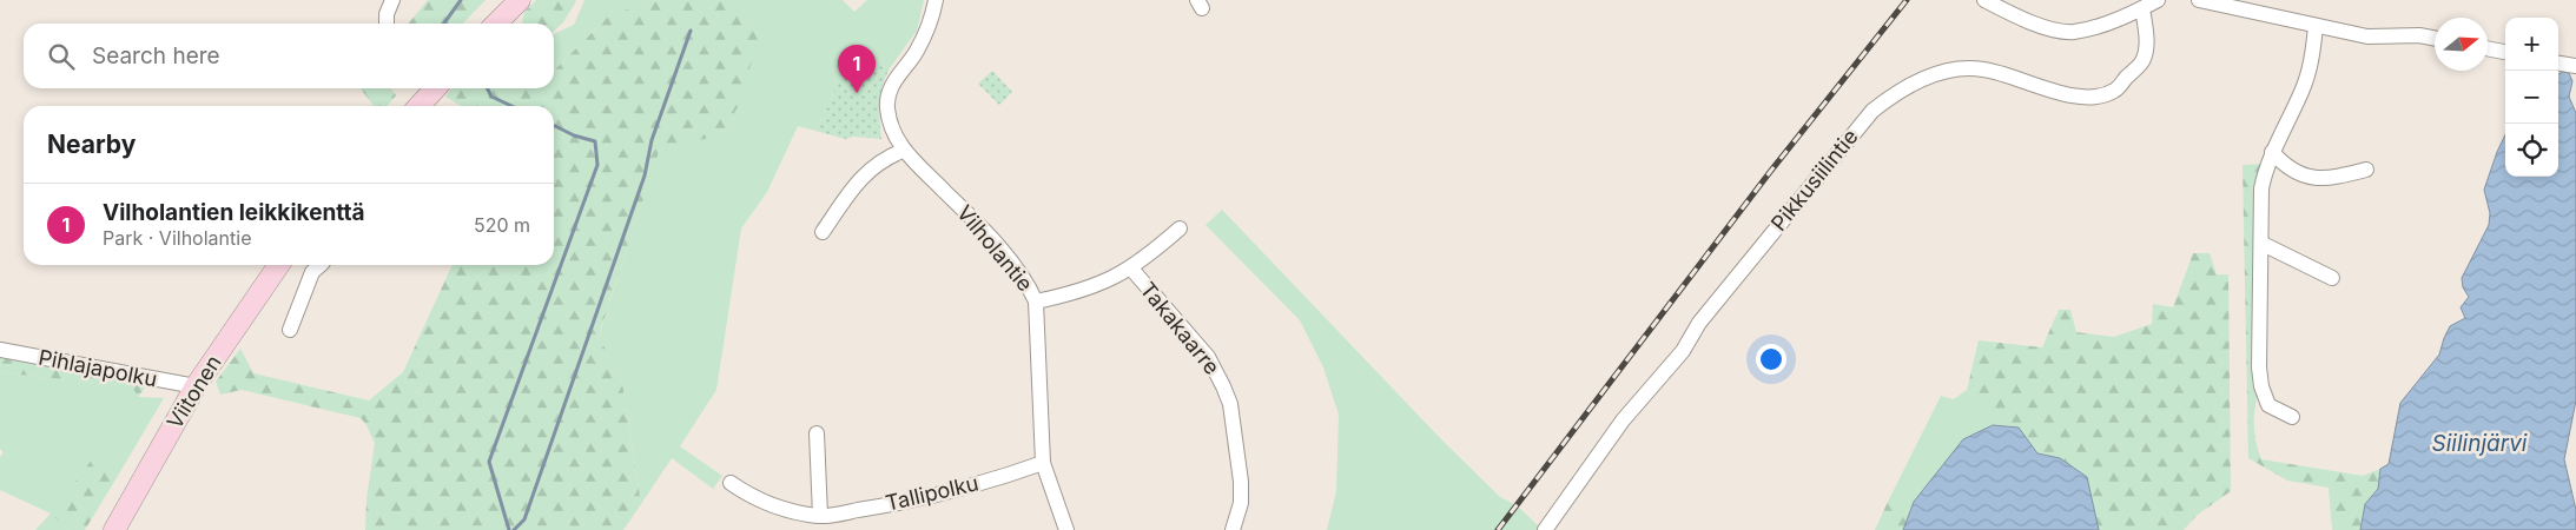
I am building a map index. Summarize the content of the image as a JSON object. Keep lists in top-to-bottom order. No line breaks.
{"streets":{"main road":["Viitonen"],"street":["Pikkusiilintie","Vilholantie","Takakaarre","Pihlajapolku","Tallipolku"]},"crossings":[["Vilholantie","Tallipolku"],["Pihlajapolku","Viitonen"]],"water":["Siilinjärvi"],"north":"right","page":{"map_buttons":["+","−"],"search":"Search here","pins":"1","heading":"Nearby","list":[{"mark":"1","name":"Vilholantien leikkikenttä","note":"Park · Vilholantie","value":"520 m"}]}}
